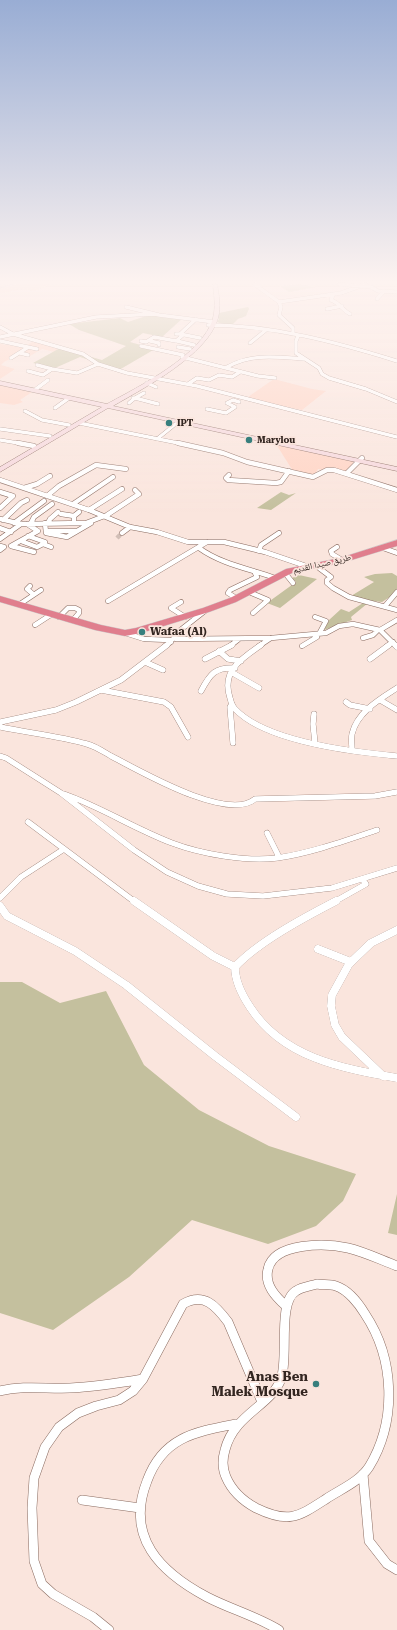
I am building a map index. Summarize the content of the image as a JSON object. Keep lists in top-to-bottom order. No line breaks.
{"streets":{"highway":["طريق صيدا القديم"]},"places":["IPT","Marylou","Wafaa (Al)","Anas Ben Malek Mosque"]}
